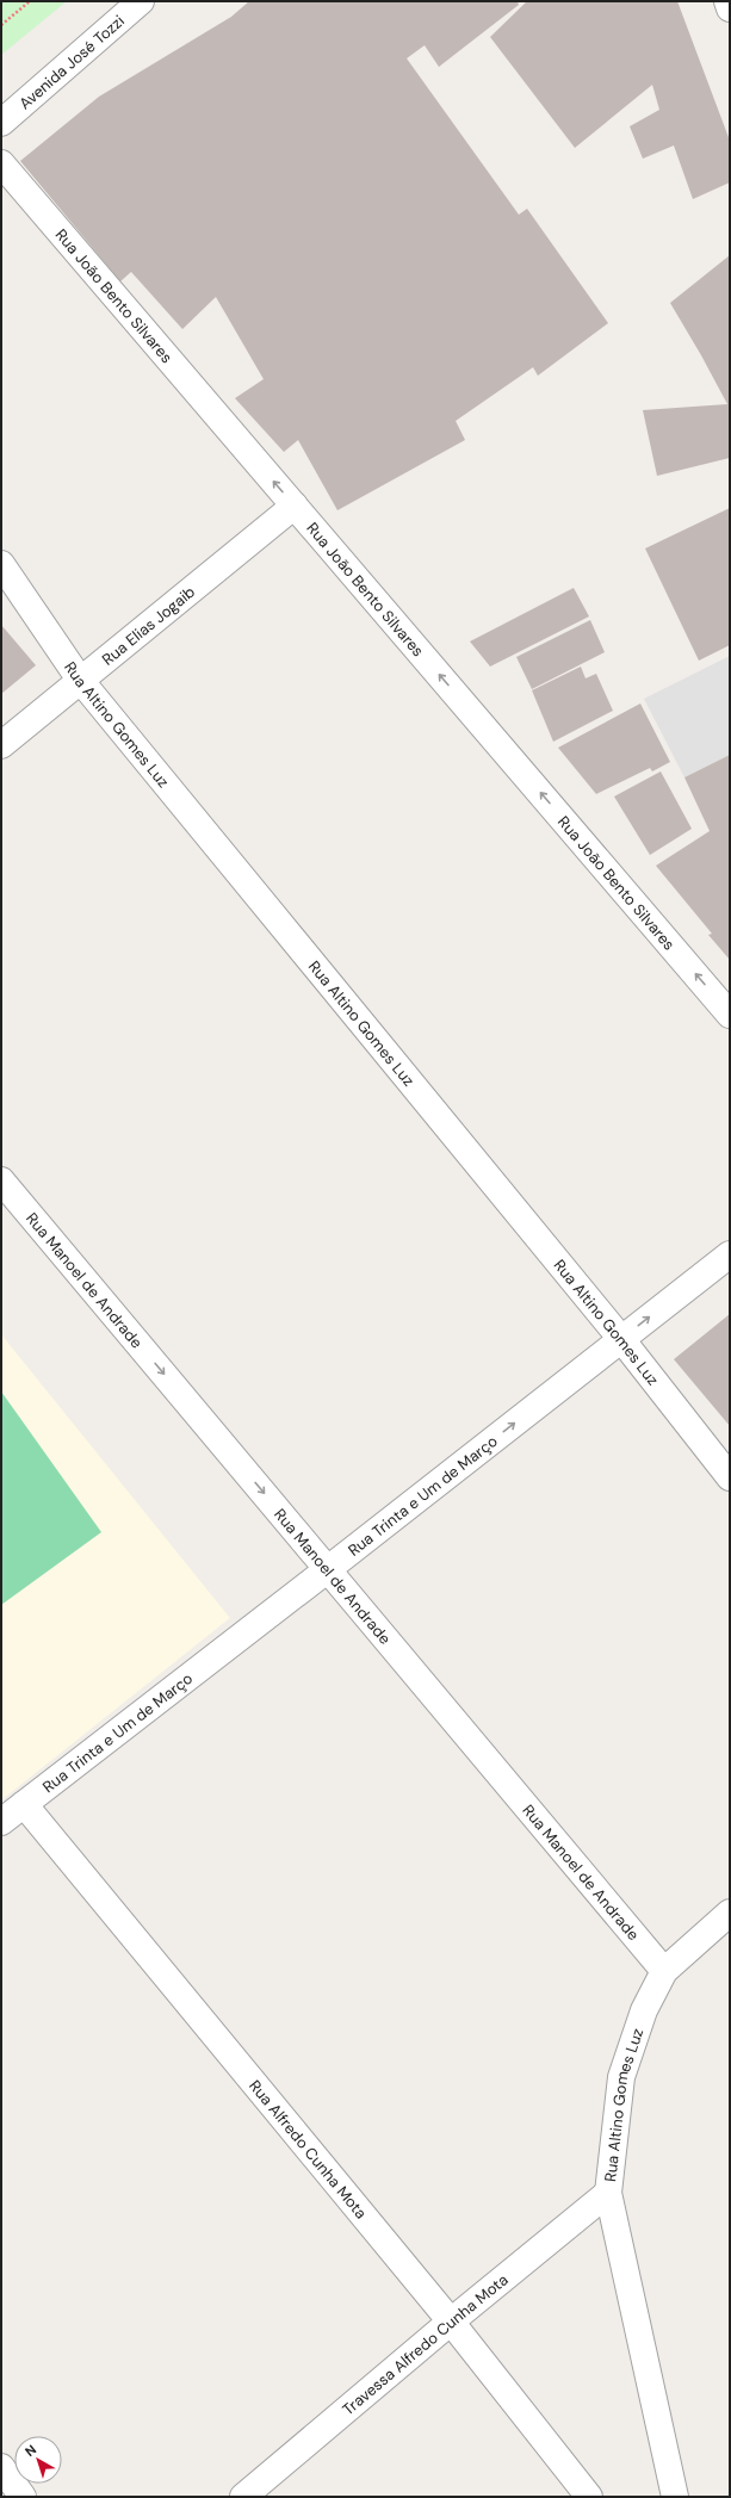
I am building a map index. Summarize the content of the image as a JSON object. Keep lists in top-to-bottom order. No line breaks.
{"streets":{"street":["Avenida José Tozzi","Rua João Bento Silvares","Rua Elias Jogaib","Rua Altino Gomes Luz","Rua Manoel de Andrade","Rua Trinta e Um de Março","Rua Alfredo Cunha Mota","Travessa Alfredo Cunha Mota"]},"crossings":[["Rua João Bento Silvares","Rua Elias Jogaib"],["Rua Elias Jogaib","Rua Altino Gomes Luz"],["Rua Altino Gomes Luz","Rua Manoel de Andrade"],["Rua Altino Gomes Luz","Rua Trinta e Um de Março"],["Rua Altino Gomes Luz","Travessa Alfredo Cunha Mota"],["Rua Manoel de Andrade","Rua Trinta e Um de Março"],["Rua Trinta e Um de Março","Rua Alfredo Cunha Mota"],["Rua Alfredo Cunha Mota","Travessa Alfredo Cunha Mota"]],"one_way":["Rua João Bento Silvares","Rua Manoel de Andrade","Rua Trinta e Um de Março"],"north":"top left"}
